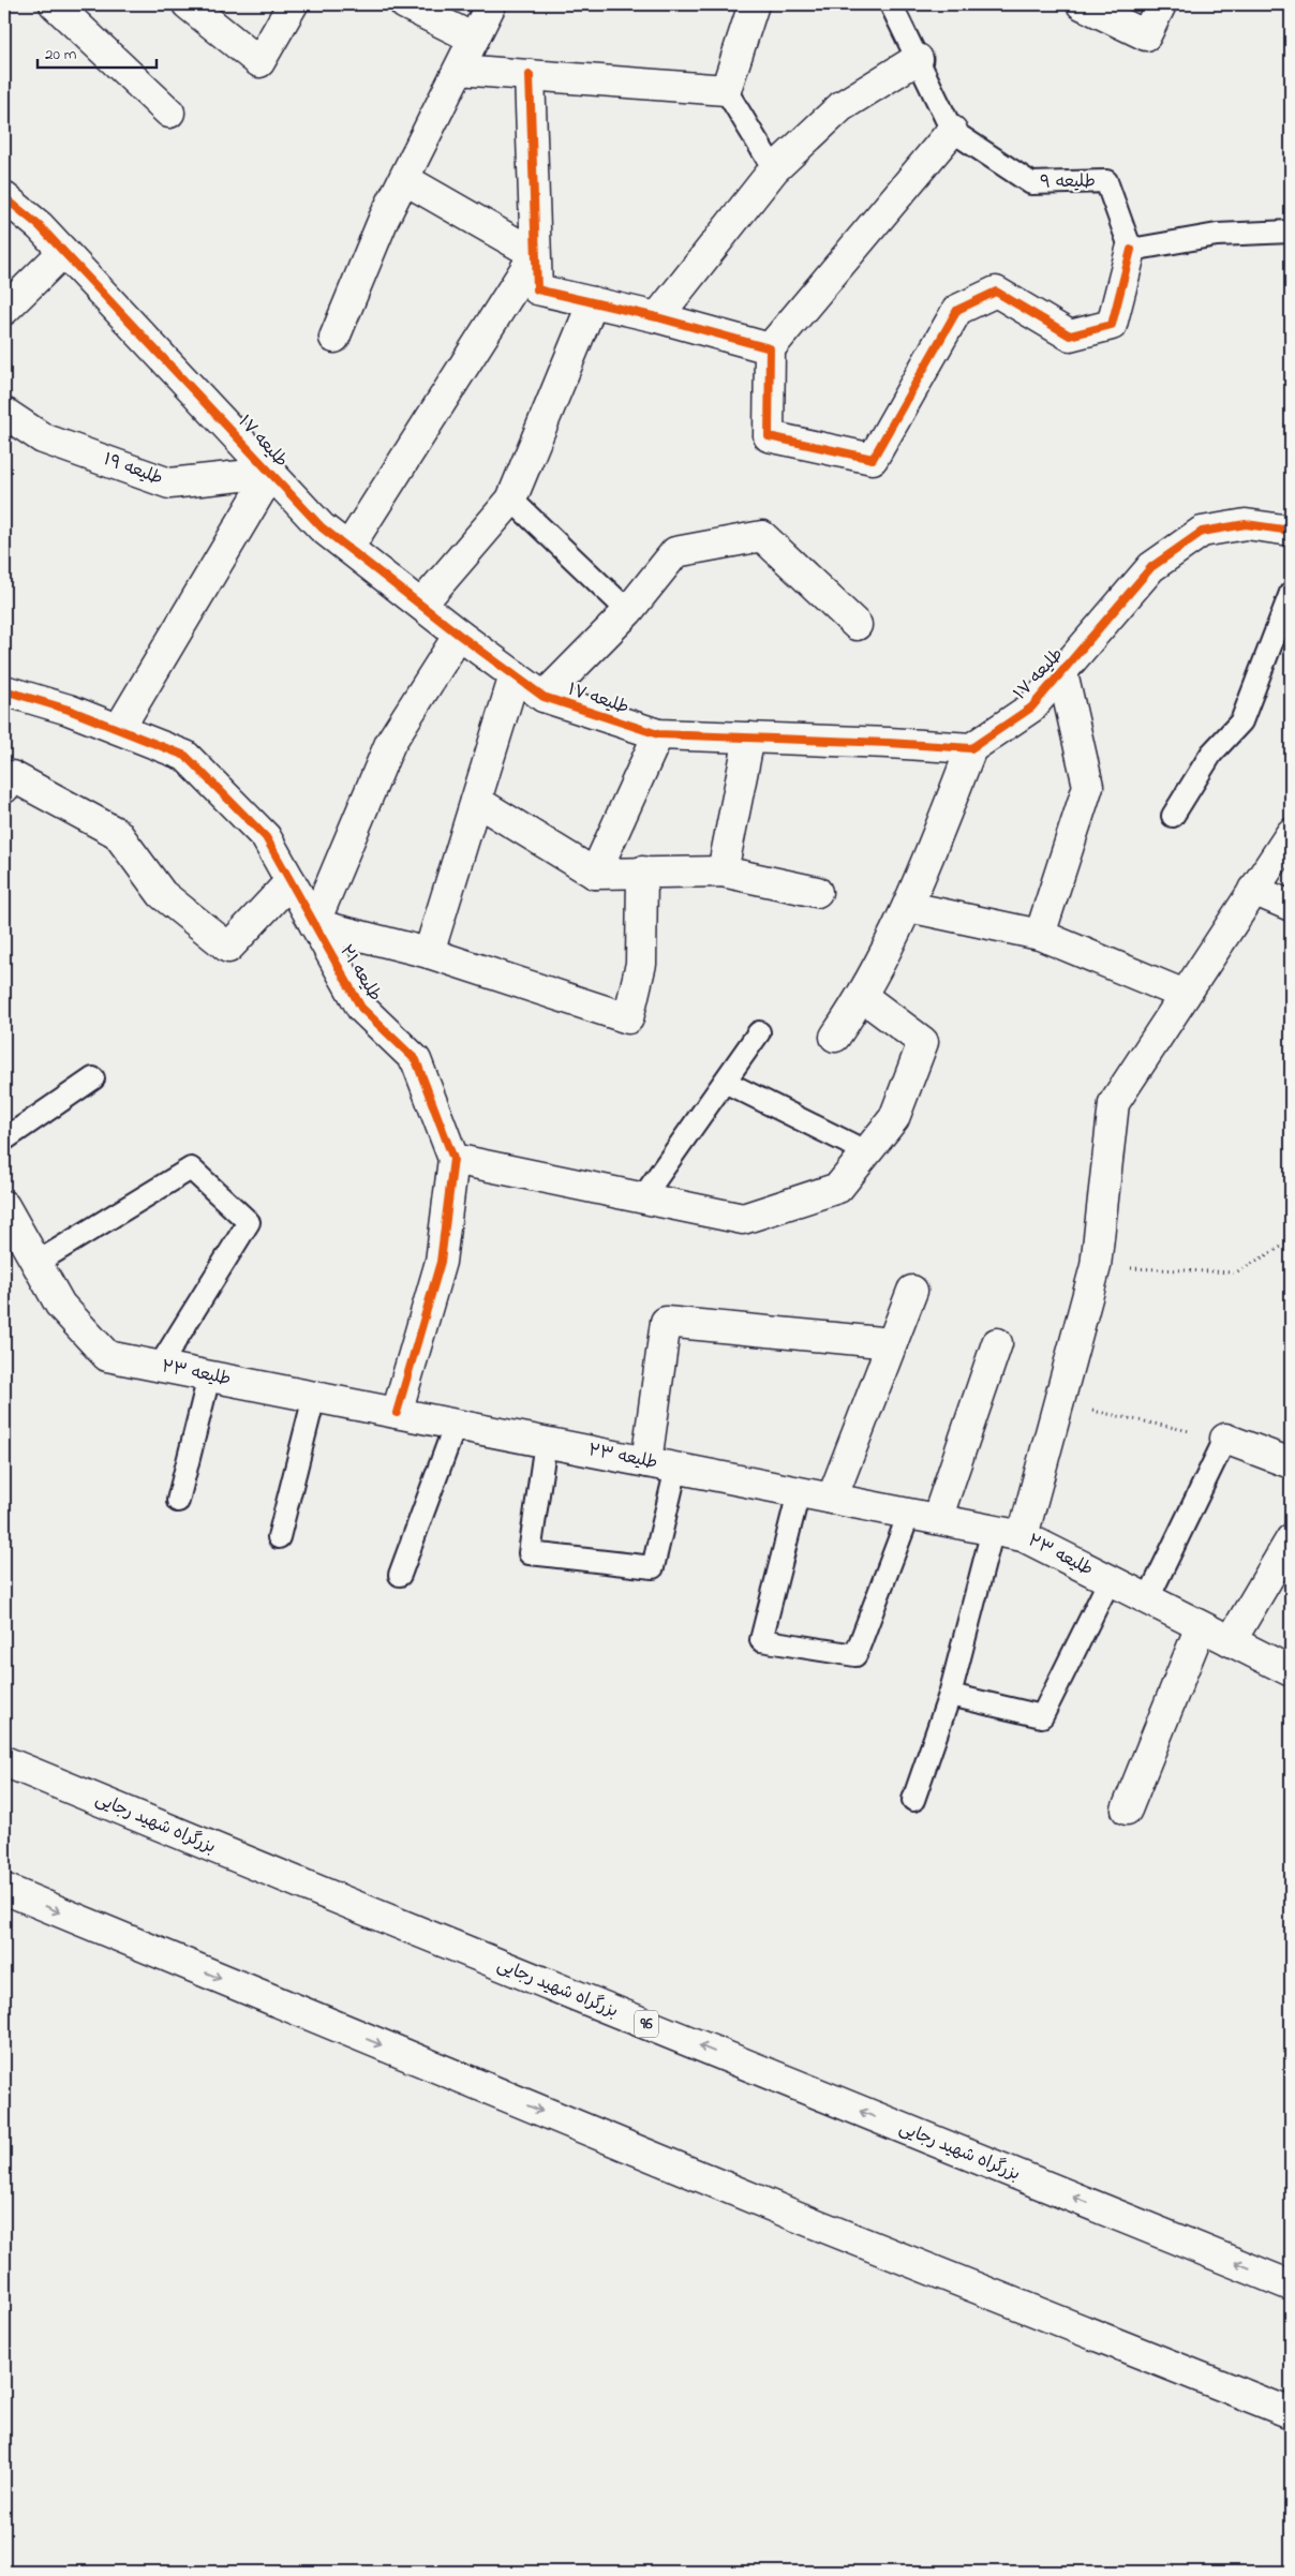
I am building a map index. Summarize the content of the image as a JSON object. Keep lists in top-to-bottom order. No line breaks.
{"streets":{"main road":["طلیعه ۱۷","طلیعه ۱۹","طلیعه ۲۱","طلیعه ۲۳","بزرگراه شهید رجایی","96"],"lane":["طلیعه ۹"]},"crossings":[["طلیعه ۱۷","طلیعه ۱۹"],["طلیعه ۲۱","طلیعه ۲۳"]],"scale_bar":"20 m"}
